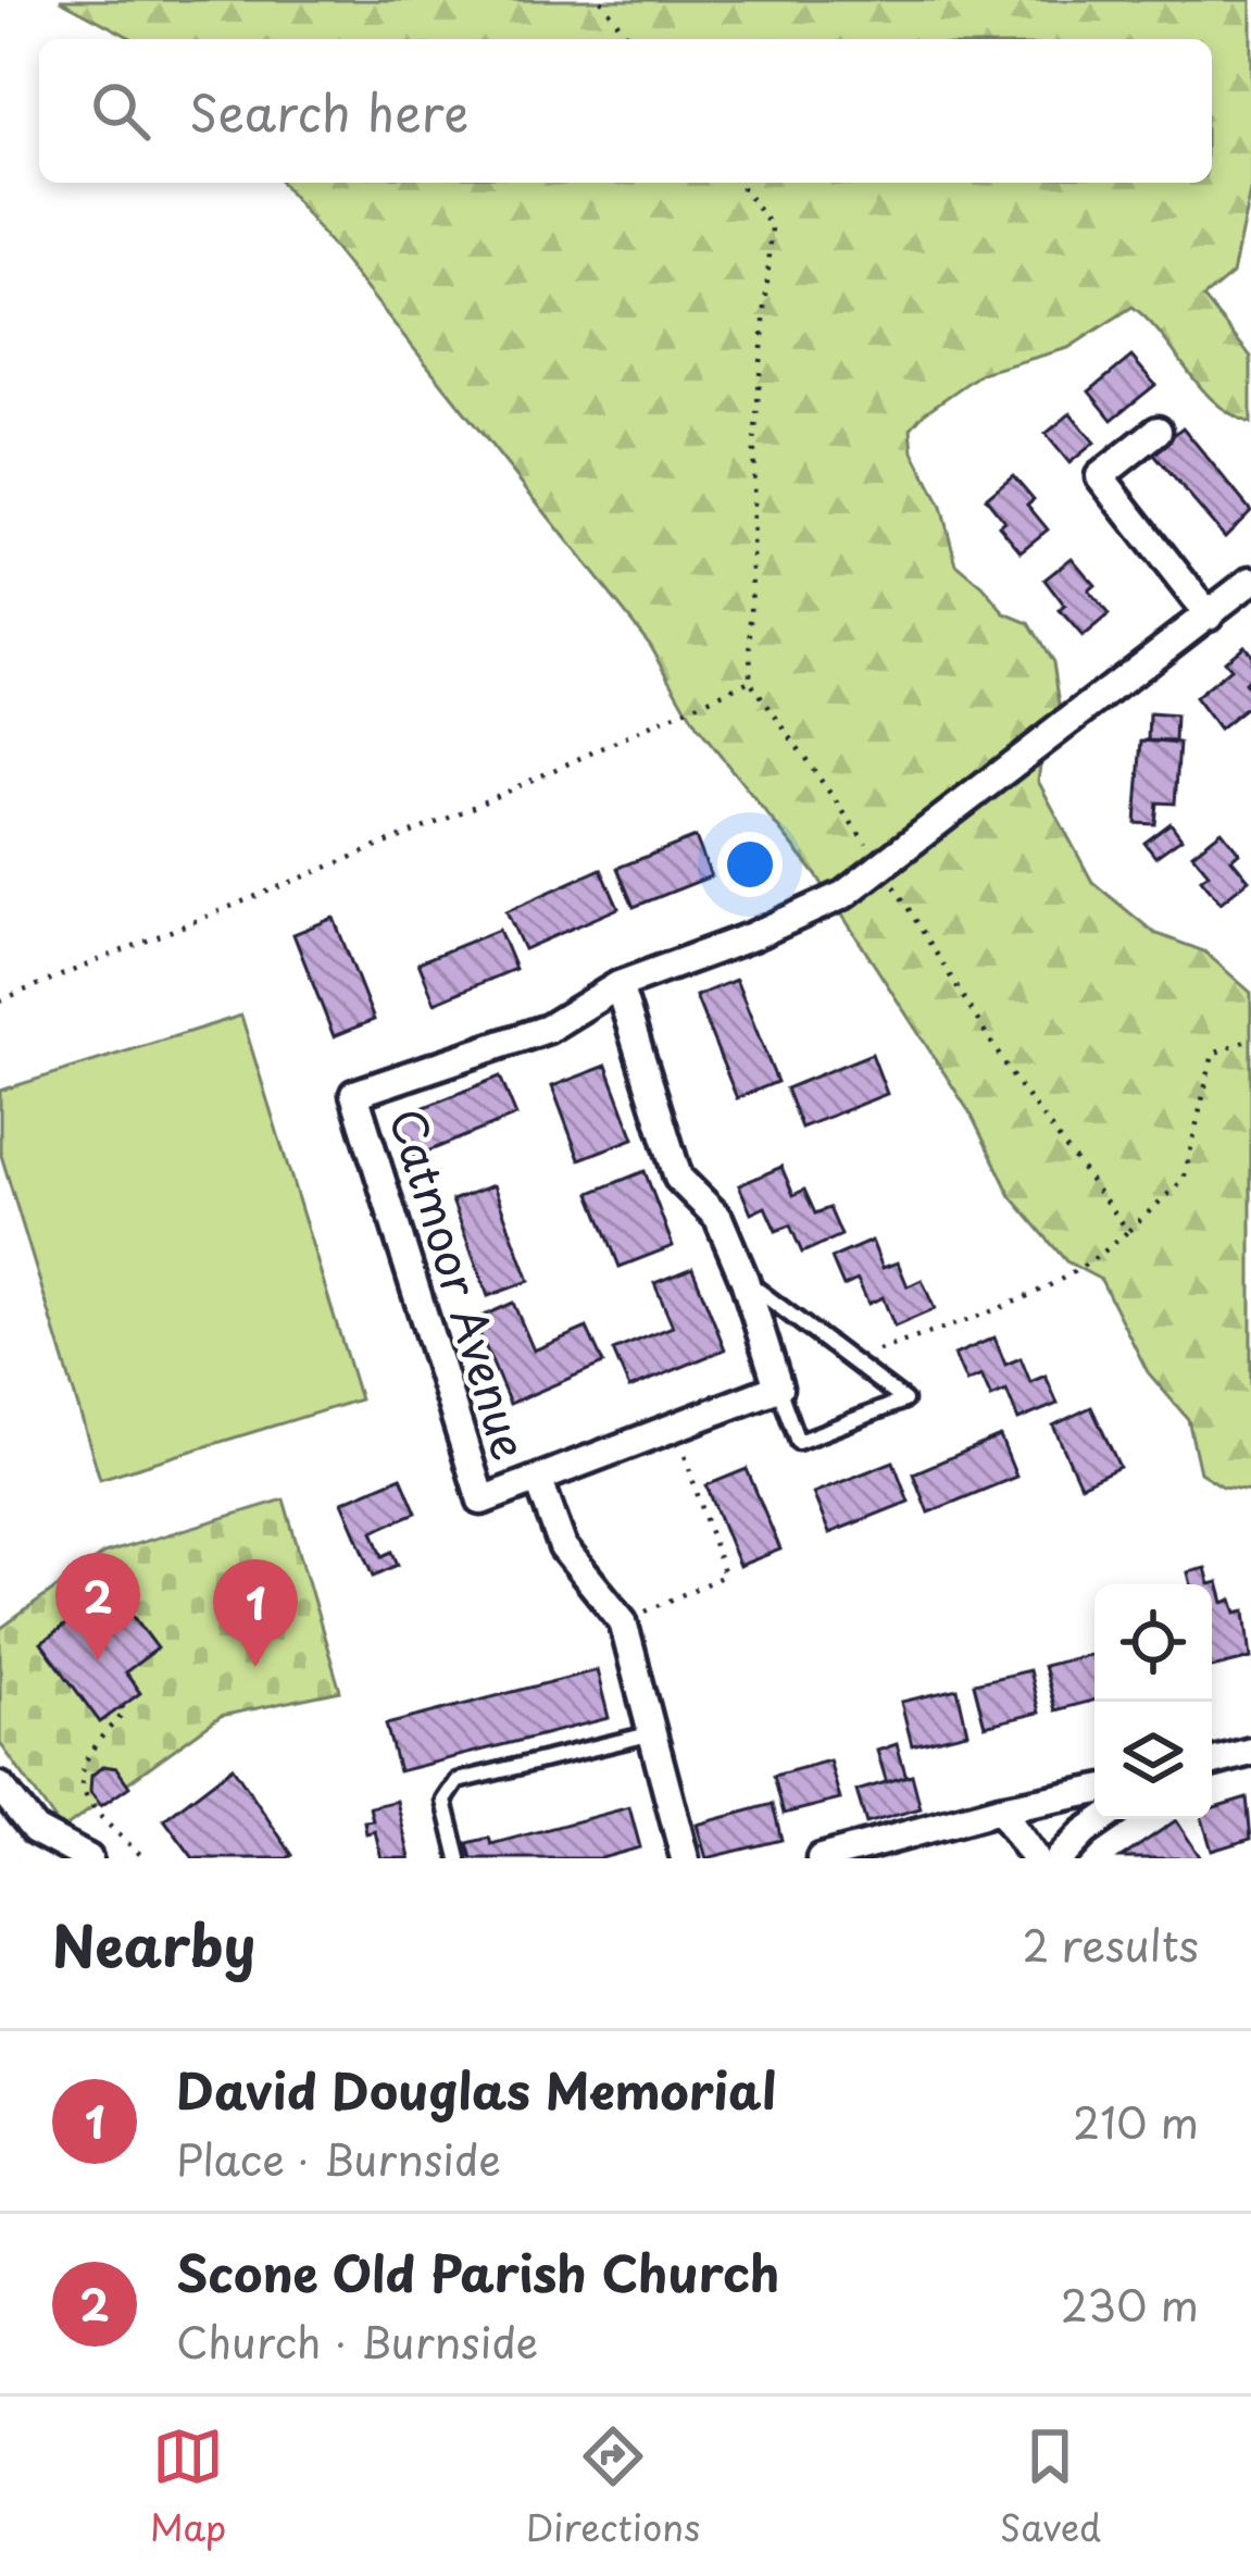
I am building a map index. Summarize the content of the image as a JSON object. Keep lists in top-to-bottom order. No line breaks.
{"streets":{"street":["Catmoor Avenue"]},"page":{"search":"Search here","pins":["2","1"],"heading":["Nearby","2 results"],"list":[{"mark":"1","name":"David Douglas Memorial","note":"Place · Burnside","value":"210 m"},{"mark":"2","name":"Scone Old Parish Church","note":"Church · Burnside","value":"230 m"}],"nav":["Map","Directions","Saved"]}}
